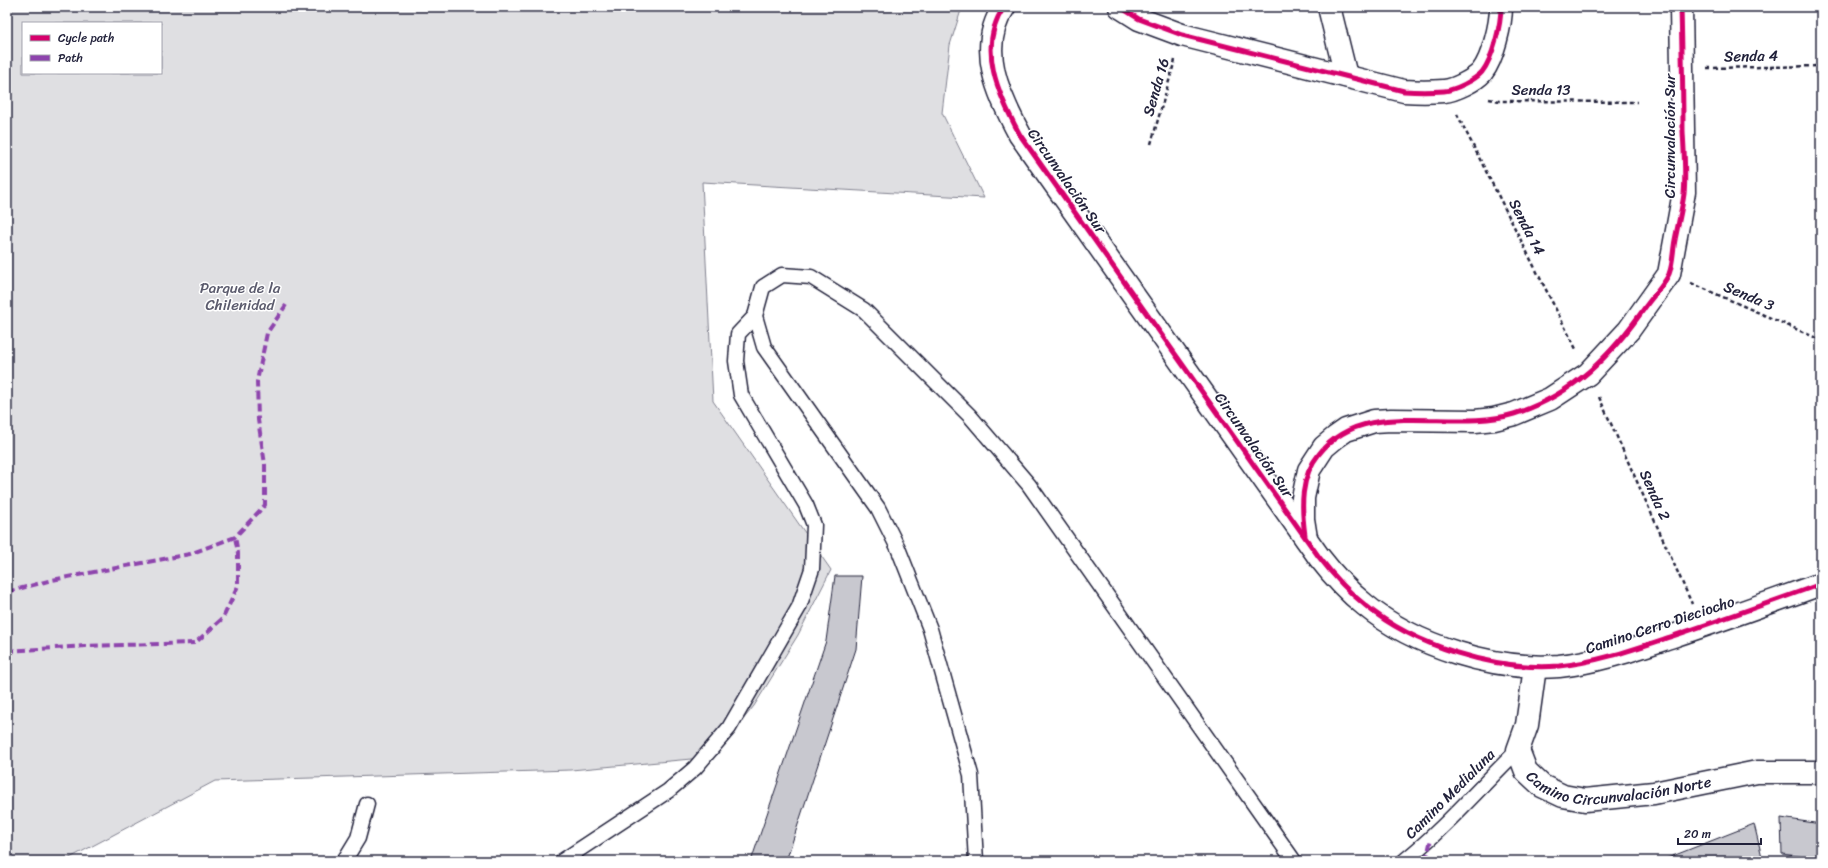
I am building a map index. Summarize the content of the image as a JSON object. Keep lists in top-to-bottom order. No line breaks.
{"streets":{"street":["Circunvalación Sur","Camino Cerro Dieciocho","Camino Circunvalación Norte"],"lane":["Camino Medialuna"],"path":["Senda 4","Senda 16","Senda 13","Senda 14","Senda 3","Senda 2"]},"crossings":[["Senda 4","Circunvalación Sur"],["Circunvalación Sur","Senda 14"],["Circunvalación Sur","Senda 3"],["Circunvalación Sur","Senda 2"],["Circunvalación Sur","Camino Cerro Dieciocho"],["Senda 14","Senda 2"],["Senda 2","Camino Cerro Dieciocho"],["Camino Cerro Dieciocho","Camino Circunvalación Norte"],["Camino Circunvalación Norte","Camino Medialuna"]],"parks":["Parque de la Chilenidad"],"legend":["Cycle path","Path"],"scale_bar":"20 m"}
